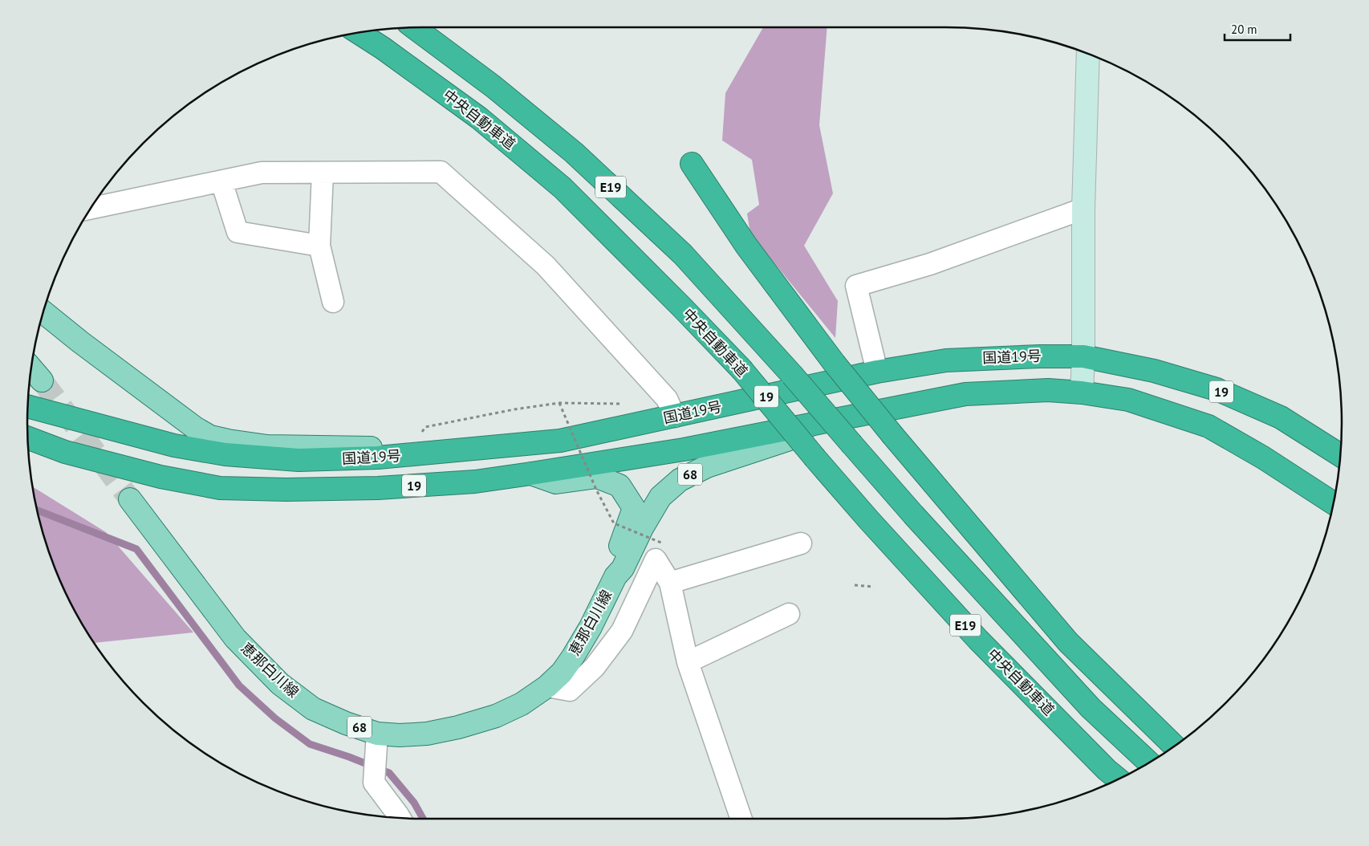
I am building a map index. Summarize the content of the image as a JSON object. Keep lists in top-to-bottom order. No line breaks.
{"streets":{"highway":["中央自動車道","E19","国道19号","19"],"main road":["68","恵那白川線"]},"crossings":[["国道19号","68"],["68","恵那白川線"]],"scale_bar":"20 m"}
